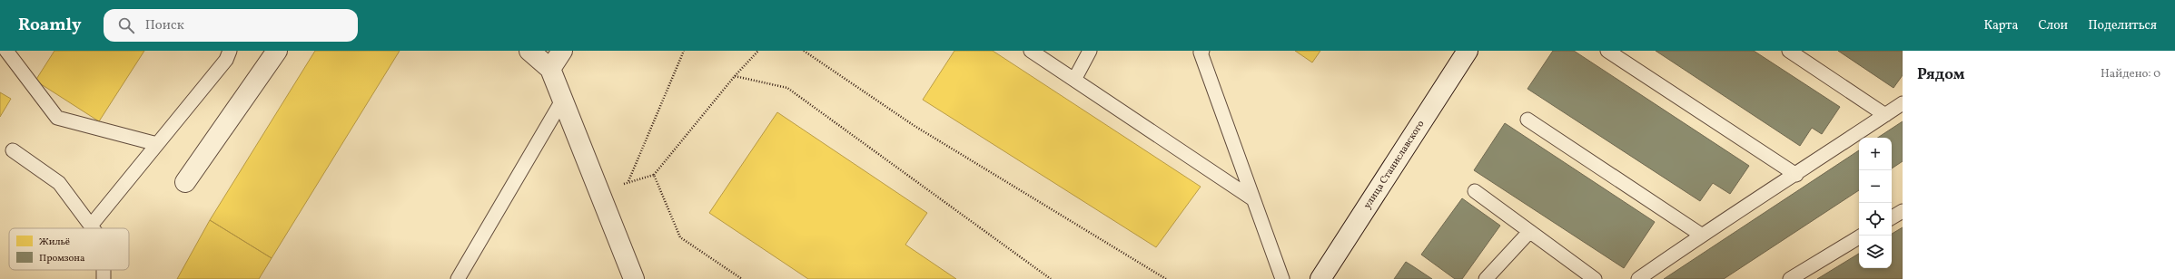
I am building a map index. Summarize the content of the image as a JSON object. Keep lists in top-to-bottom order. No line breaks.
{"streets":{"street":["улица Станиславского"]},"legend":["Жильё","Промзона"],"page":{"header":"Roamly","search":"Поиск","nav":["Карта","Слои","Поделиться"],"heading":["Рядом","Найдено: 0"],"map_buttons":["+","−"]}}
